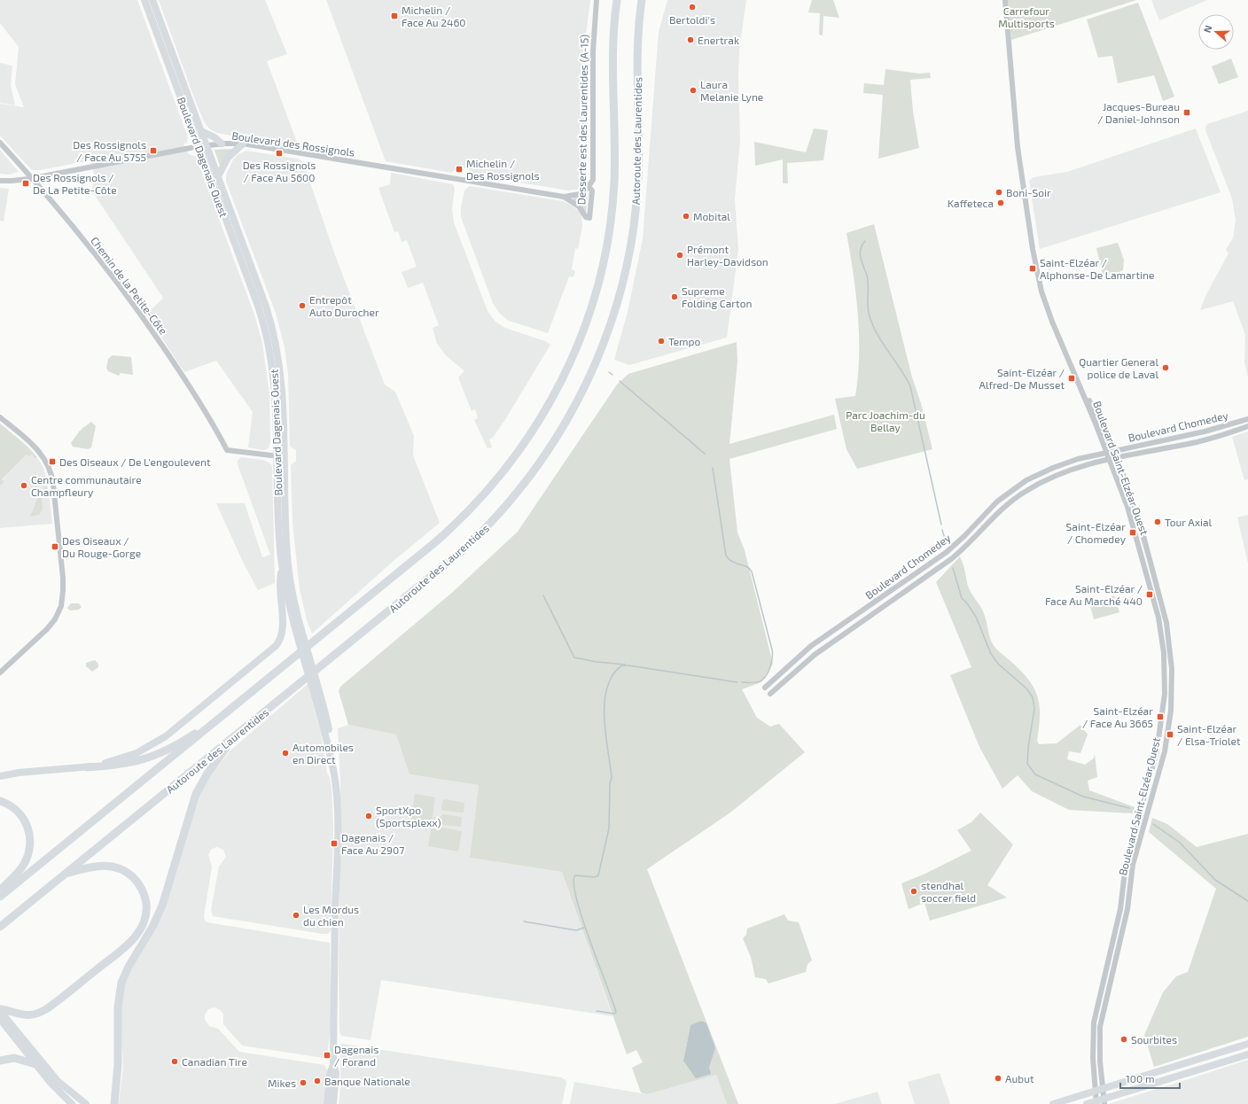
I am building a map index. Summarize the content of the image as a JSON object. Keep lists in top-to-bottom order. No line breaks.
{"streets":{"highway":["Autoroute des Laurentides"],"main road":["Boulevard Dagenais Ouest"],"street":["Desserte est des Laurentides (A-15)","Boulevard des Rossignols","Chemin de la Petite-Côte","Boulevard Chomedey","Boulevard Saint-Elzéar Ouest"]},"crossings":[["Desserte est des Laurentides (A-15)","Boulevard des Rossignols"],["Boulevard des Rossignols","Boulevard Dagenais Ouest"],["Boulevard des Rossignols","Chemin de la Petite-Côte"],["Boulevard Dagenais Ouest","Chemin de la Petite-Côte"],["Boulevard Chomedey","Boulevard Saint-Elzéar Ouest"]],"parks":["Carrefour Multisports","Parc Joachim-du Bellay"],"places":{"other":["Bertoldi's","Enertrak","Laura Melanie Lyne","Boni-Soir","Kaffeteca","Mobital","Prémont Harley-Davidson","Supreme Folding Carton","Entrepôt Auto Durocher","Tempo","Quartier General police de Laval","Centre communautaire Champfleury","Tour Axial","Automobiles en Direct","SportXpo (Sportsplexx)","stendhal soccer field","Les Mordus du chien","Sourbites","Canadian Tire","Aubut","Banque Nationale","Mikes"],"transit":["Michelin / Face Au 2460","Jacques-Bureau / Daniel-Johnson","Des Rossignols / Face Au 5755","Des Rossignols / Face Au 5600","Michelin / Des Rossignols","Des Rossignols / De La Petite-Côte","Saint-Elzéar / Alphonse-De Lamartine","Saint-Elzéar / Alfred-De Musset","Des Oiseaux / De L'engoulevent","Saint-Elzéar / Chomedey","Des Oiseaux / Du Rouge-Gorge","Saint-Elzéar / Face Au Marché 440","Saint-Elzéar / Face Au 3665","Saint-Elzéar / Elsa-Triolet","Dagenais / Face Au 2907","Dagenais / Forand"]},"scale_bar":"100 m","north":"left"}
